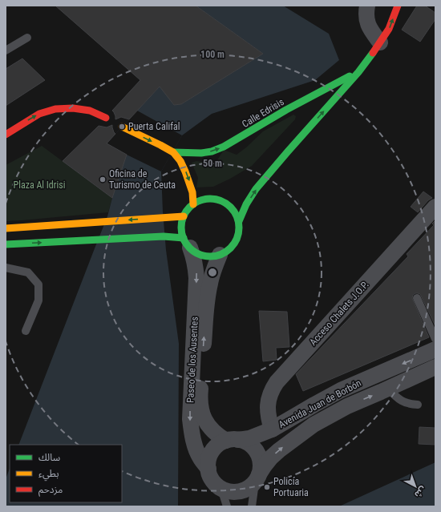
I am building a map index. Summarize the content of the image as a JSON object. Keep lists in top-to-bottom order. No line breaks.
{"streets":{"main road":["Calle Edrisis"],"street":["Acceso Chalets J.O.P.","Paseo de los Ausentes","Avenida Juan de Borbón"]},"crossings":[["Calle Edrisis","Paseo de los Ausentes"],["Acceso Chalets J.O.P.","Avenida Juan de Borbón"],["Paseo de los Ausentes","Avenida Juan de Borbón"]],"one_way":["Calle Edrisis"],"parks":["Plaza Al Idrisi"],"places":["Puerta Califal","Oficina de Turismo de Ceuta","Policía Portuaria"],"legend":["سالك","بطيء","مزدحم"],"north":"bottom right","rings":["100 m","50 m"]}
